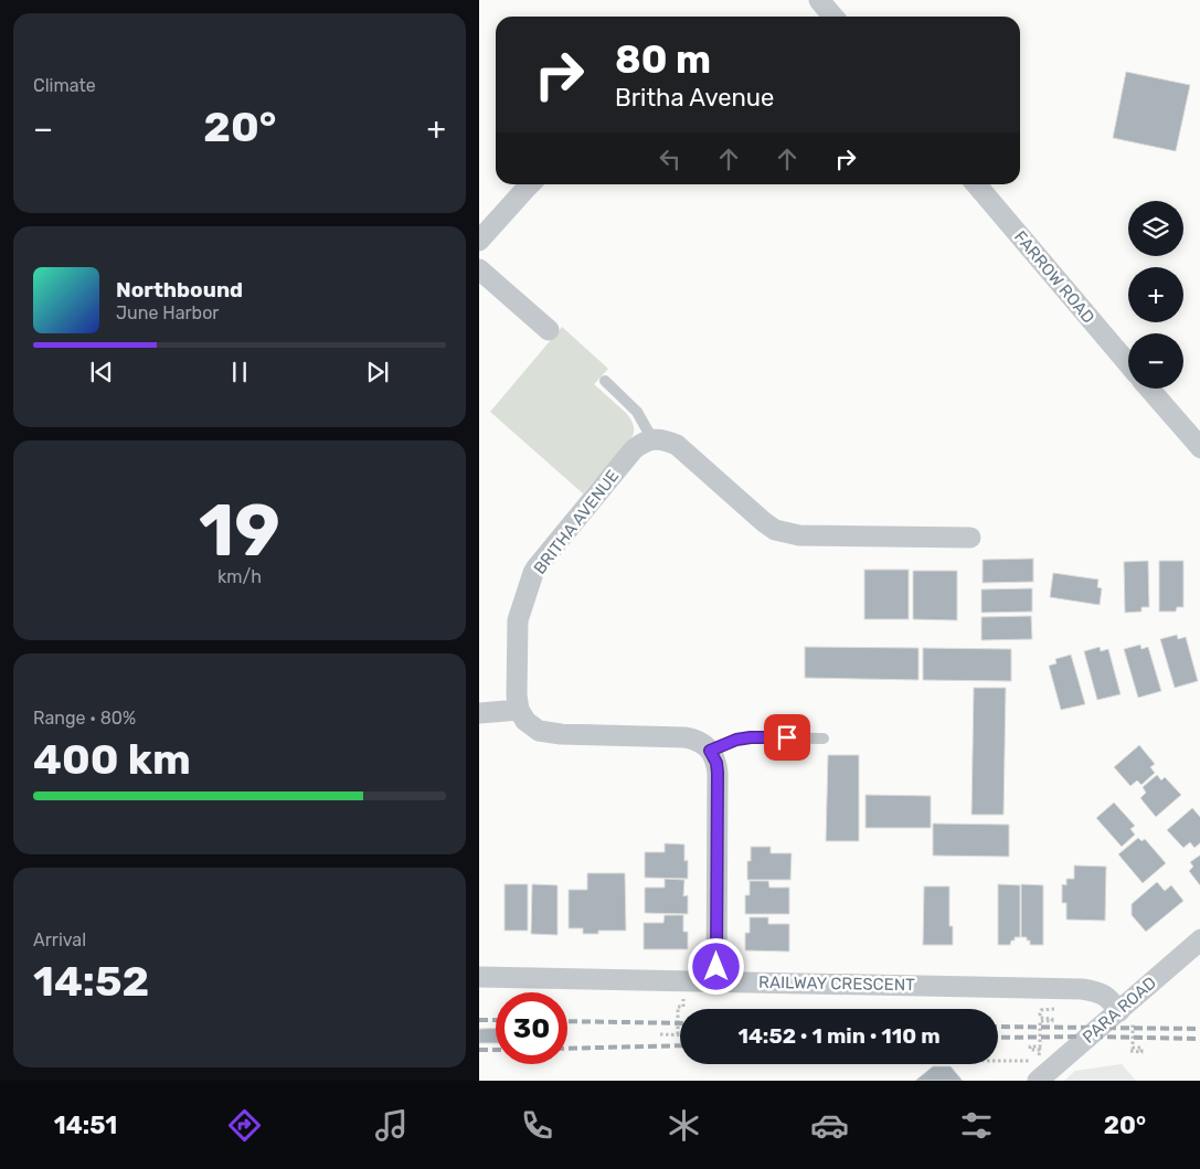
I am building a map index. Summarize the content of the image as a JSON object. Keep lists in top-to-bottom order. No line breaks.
{"streets":{"street":["FARROW ROAD","BRITHA AVENUE","RAILWAY CRESCENT","PARA ROAD"]},"crossings":[["RAILWAY CRESCENT","PARA ROAD"]],"page":{"tile":["Climate",["19","km/h"],["Range · 80%","400 km"],["Arrival","14:52"]],"turn":["80 m","Britha Avenue"],"heat":["−","20°","+"],"map_buttons":["+","−"],"song":["Northbound","June Harbor"],"limit":"30","trip":"14:52 · 1 min · 110 m","tabs":["14:51","20°"]}}
